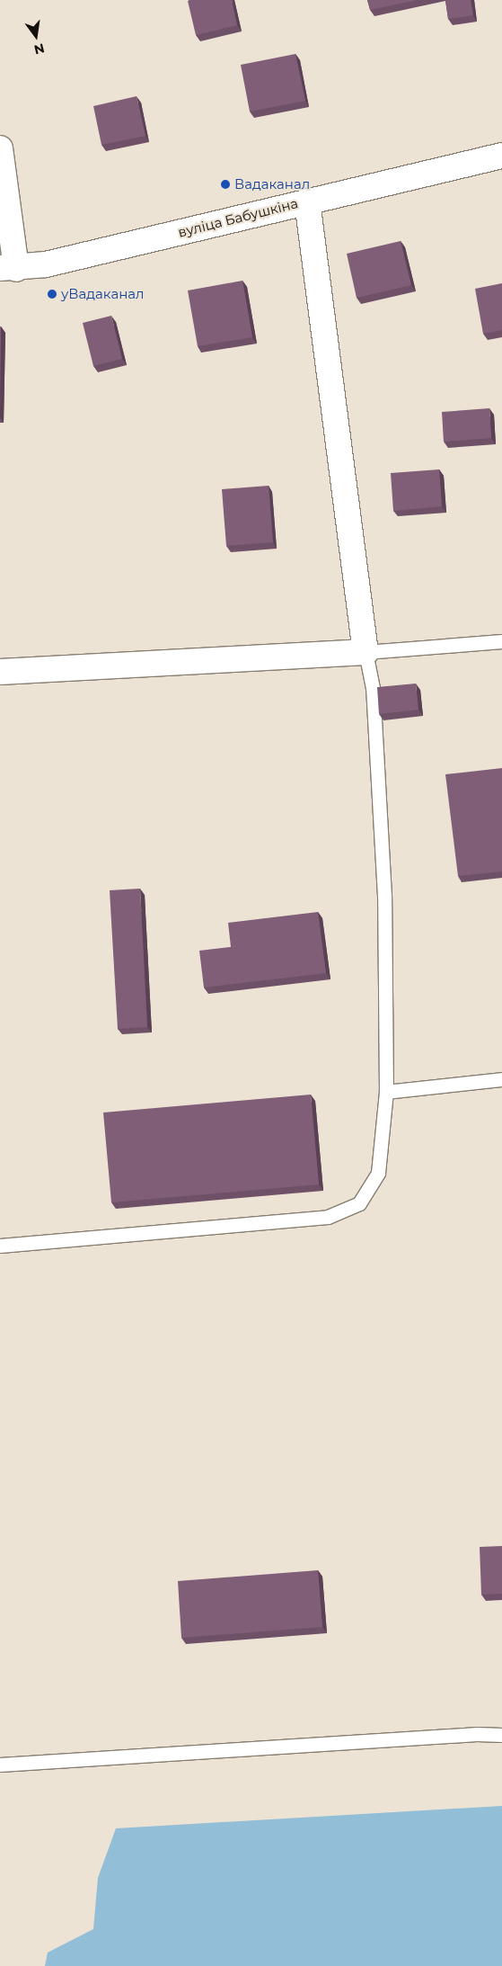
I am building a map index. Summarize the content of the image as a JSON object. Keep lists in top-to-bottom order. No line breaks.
{"streets":{"street":["вуліца Бабушкіна"]},"places":["Вадаканал","уВадаканал"],"north":"bottom"}
